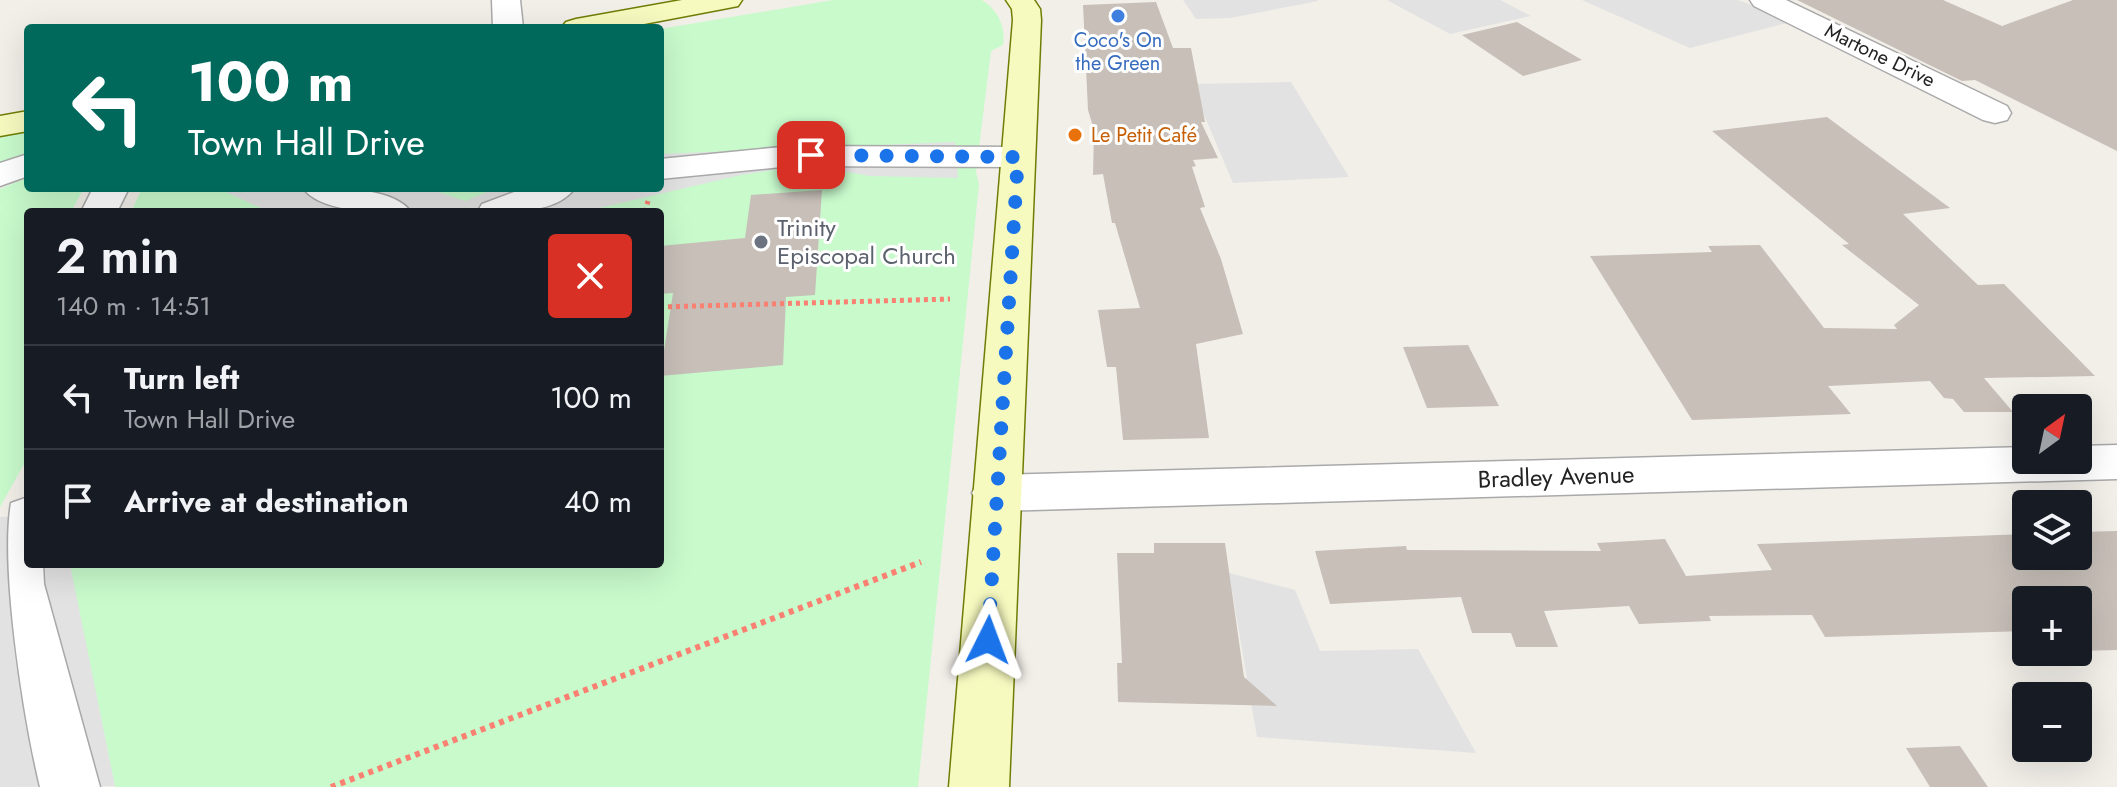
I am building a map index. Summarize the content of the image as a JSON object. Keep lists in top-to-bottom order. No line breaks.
{"streets":{"street":["Martone Drive","Bradley Avenue"]},"places":["Coco's On the Green","Le Petit Café","Trinity Episcopal Church"],"north":"top right","page":{"turn":["100 m","Town Hall Drive"],"heading":["2 min","140 m · 14:51"],"list":[{"name":"Turn left","note":"Town Hall Drive","value":"100 m"},{"name":"Arrive at destination","value":"40 m"}],"map_buttons":["+","−"]}}
